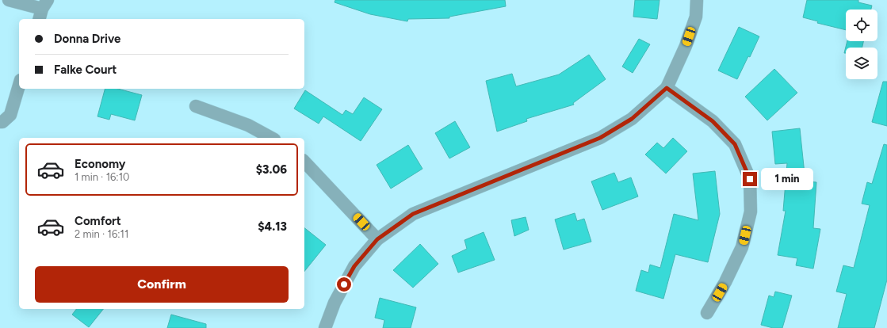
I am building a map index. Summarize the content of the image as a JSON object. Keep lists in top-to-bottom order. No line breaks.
{"page":{"banner":["Donna Drive","Falke Court"],"list":[{"name":"Economy","note":"1 min · 16:10","value":"$3.06"},{"name":"Comfort","note":"2 min · 16:11","value":"$4.13"}],"bubble":"1 min","buttons":"Confirm"}}
